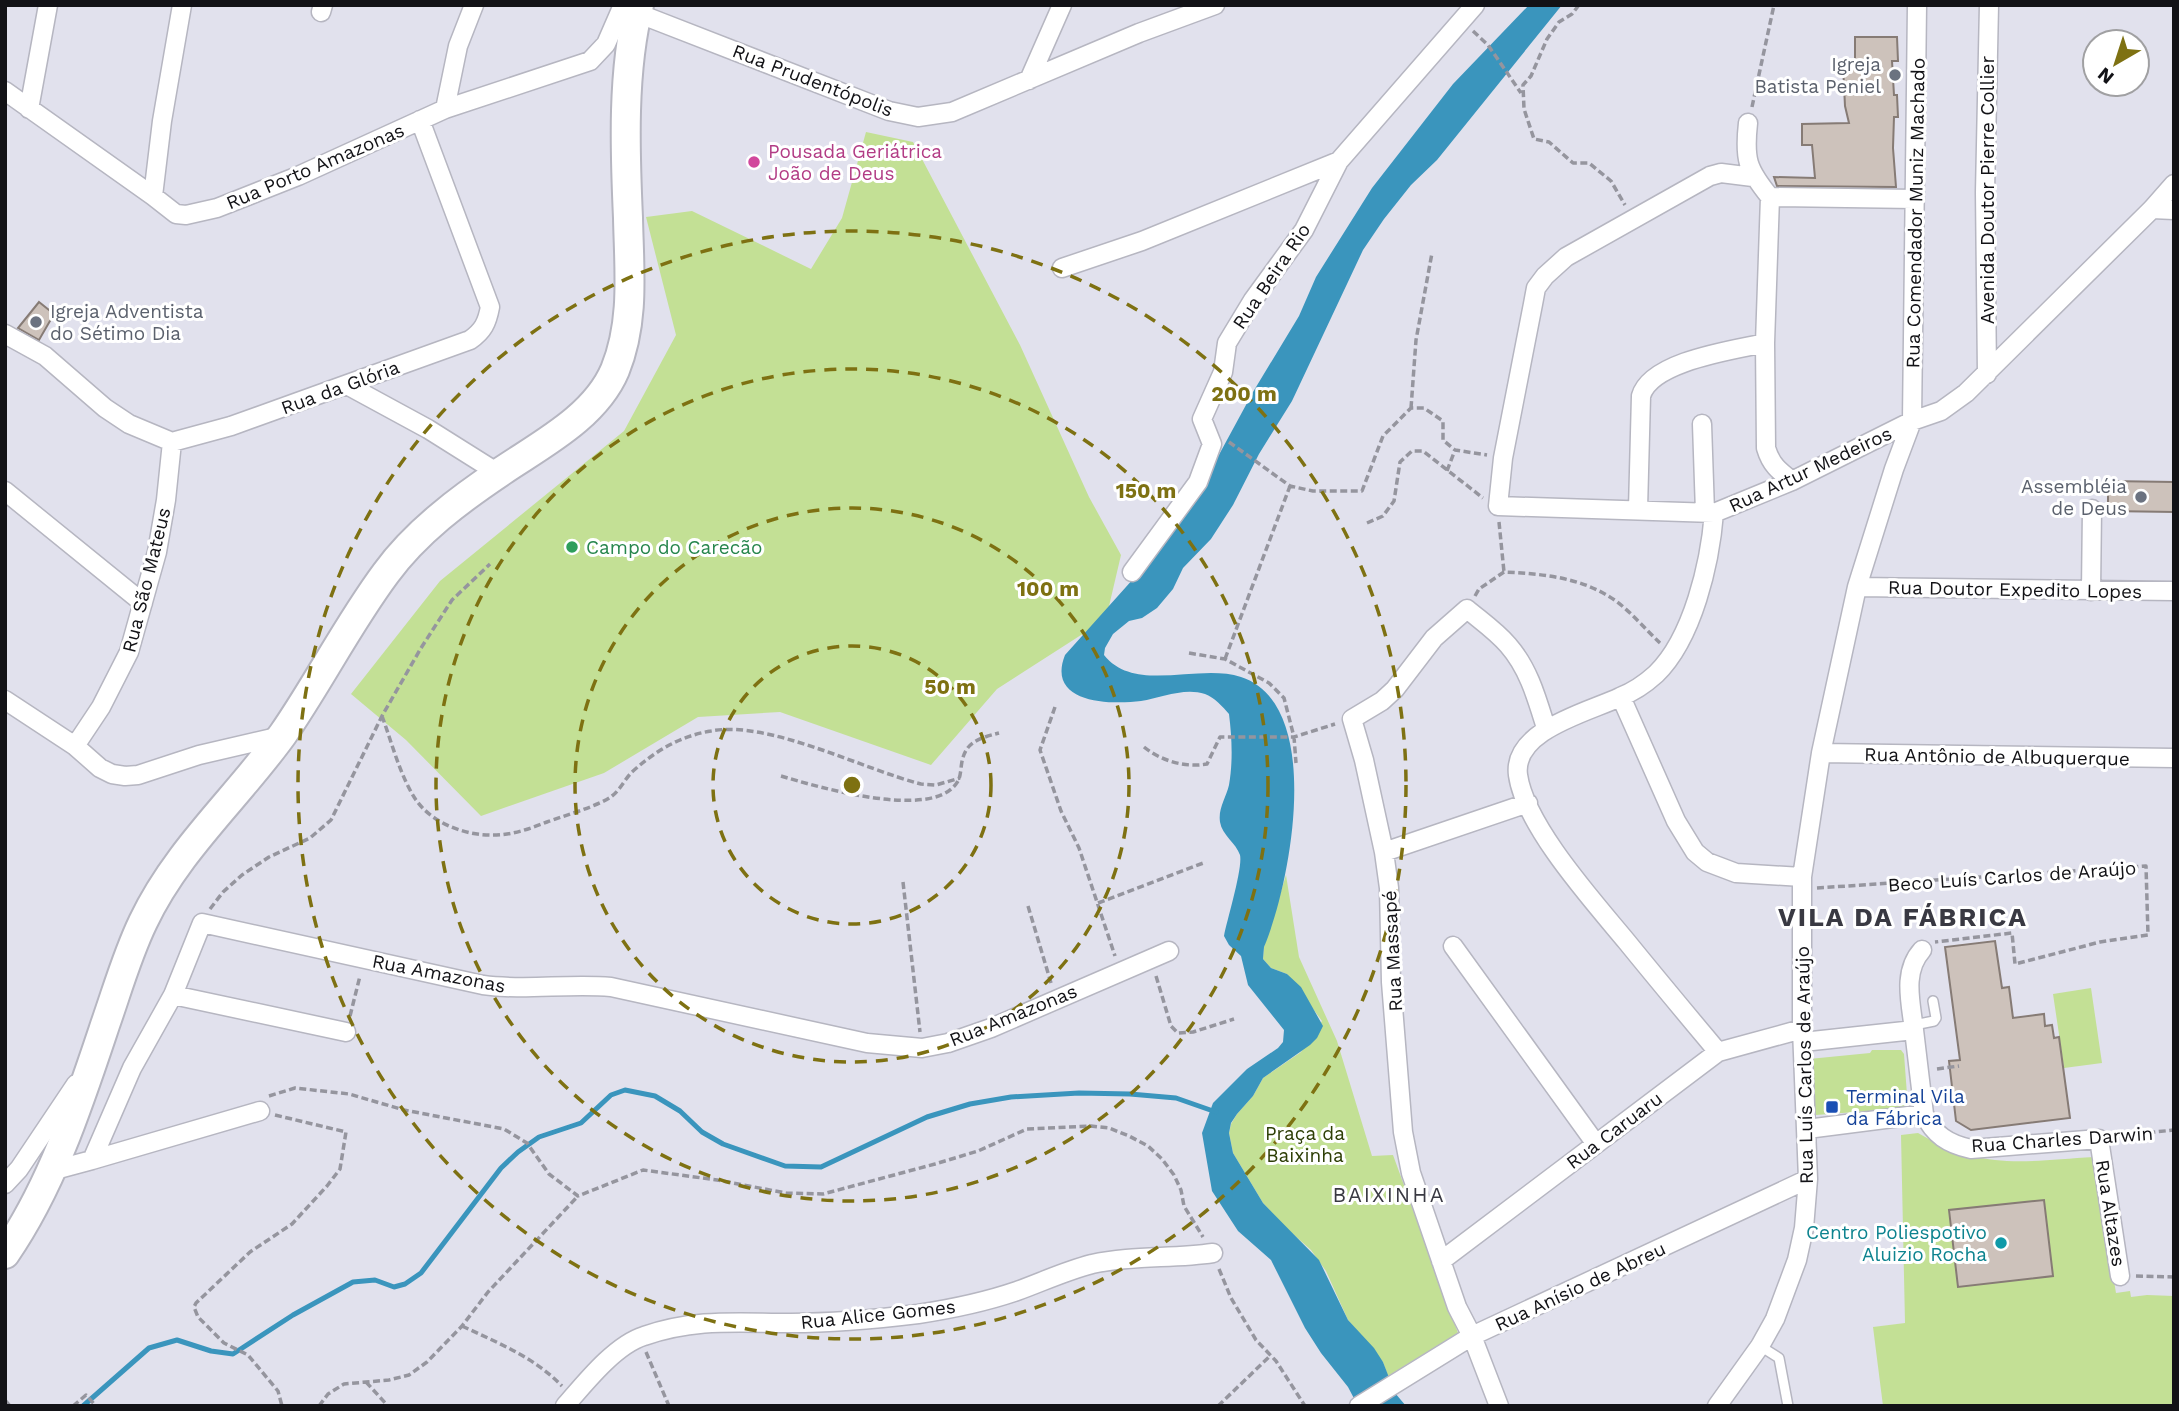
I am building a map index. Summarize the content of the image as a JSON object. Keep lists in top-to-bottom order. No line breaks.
{"streets":{"street":["Rua Prudentópolis","Rua Porto Amazonas","Avenida Doutor Pierre Collier","Rua Comendador Muniz Machado","Rua Beira Rio","Rua da Glória","Rua Artur Medeiros","Rua São Mateus","Rua Doutor Expedito Lopes","Rua Antônio de Albuquerque","Rua Massapé","Rua Amazonas","Rua Luís Carlos de Araújo","Rua Caruaru","Rua Charles Darwin","Rua Altazes","Rua Anísio de Abreu","Rua Alice Gomes"],"path":["Beco Luís Carlos de Araújo"]},"crossings":[["Rua Prudentópolis","Rua Porto Amazonas"],["Rua Porto Amazonas","Rua da Glória"],["Avenida Doutor Pierre Collier","Rua Artur Medeiros"],["Rua Comendador Muniz Machado","Rua Artur Medeiros"],["Rua Comendador Muniz Machado","Rua Luís Carlos de Araújo"],["Rua da Glória","Rua São Mateus"],["Rua Artur Medeiros","Rua Luís Carlos de Araújo"],["Rua Artur Medeiros","Rua Caruaru"],["Rua Doutor Expedito Lopes","Rua Luís Carlos de Araújo"],["Rua Antônio de Albuquerque","Rua Luís Carlos de Araújo"],["Beco Luís Carlos de Araújo","Rua Luís Carlos de Araújo"],["Rua Massapé","Rua Caruaru"],["Rua Massapé","Rua Anísio de Abreu"],["Rua Luís Carlos de Araújo","Rua Caruaru"],["Rua Luís Carlos de Araújo","Rua Anísio de Abreu"],["Rua Charles Darwin","Rua Altazes"]],"districts":["VILA DA FÁBRICA","BAIXINHA"],"parks":["Praça da Baixinha"],"places":{"other":["Igreja Batista Peniel","Pousada Geriátrica João de Deus","Igreja Adventista do Sétimo Dia","Assembléia de Deus","Campo do Carecão","Centro Poliespotivo Aluizio Rocha"],"transit":["Terminal Vila da Fábrica"]},"north":"bottom left","rings":["200 m","150 m","100 m","50 m"]}
